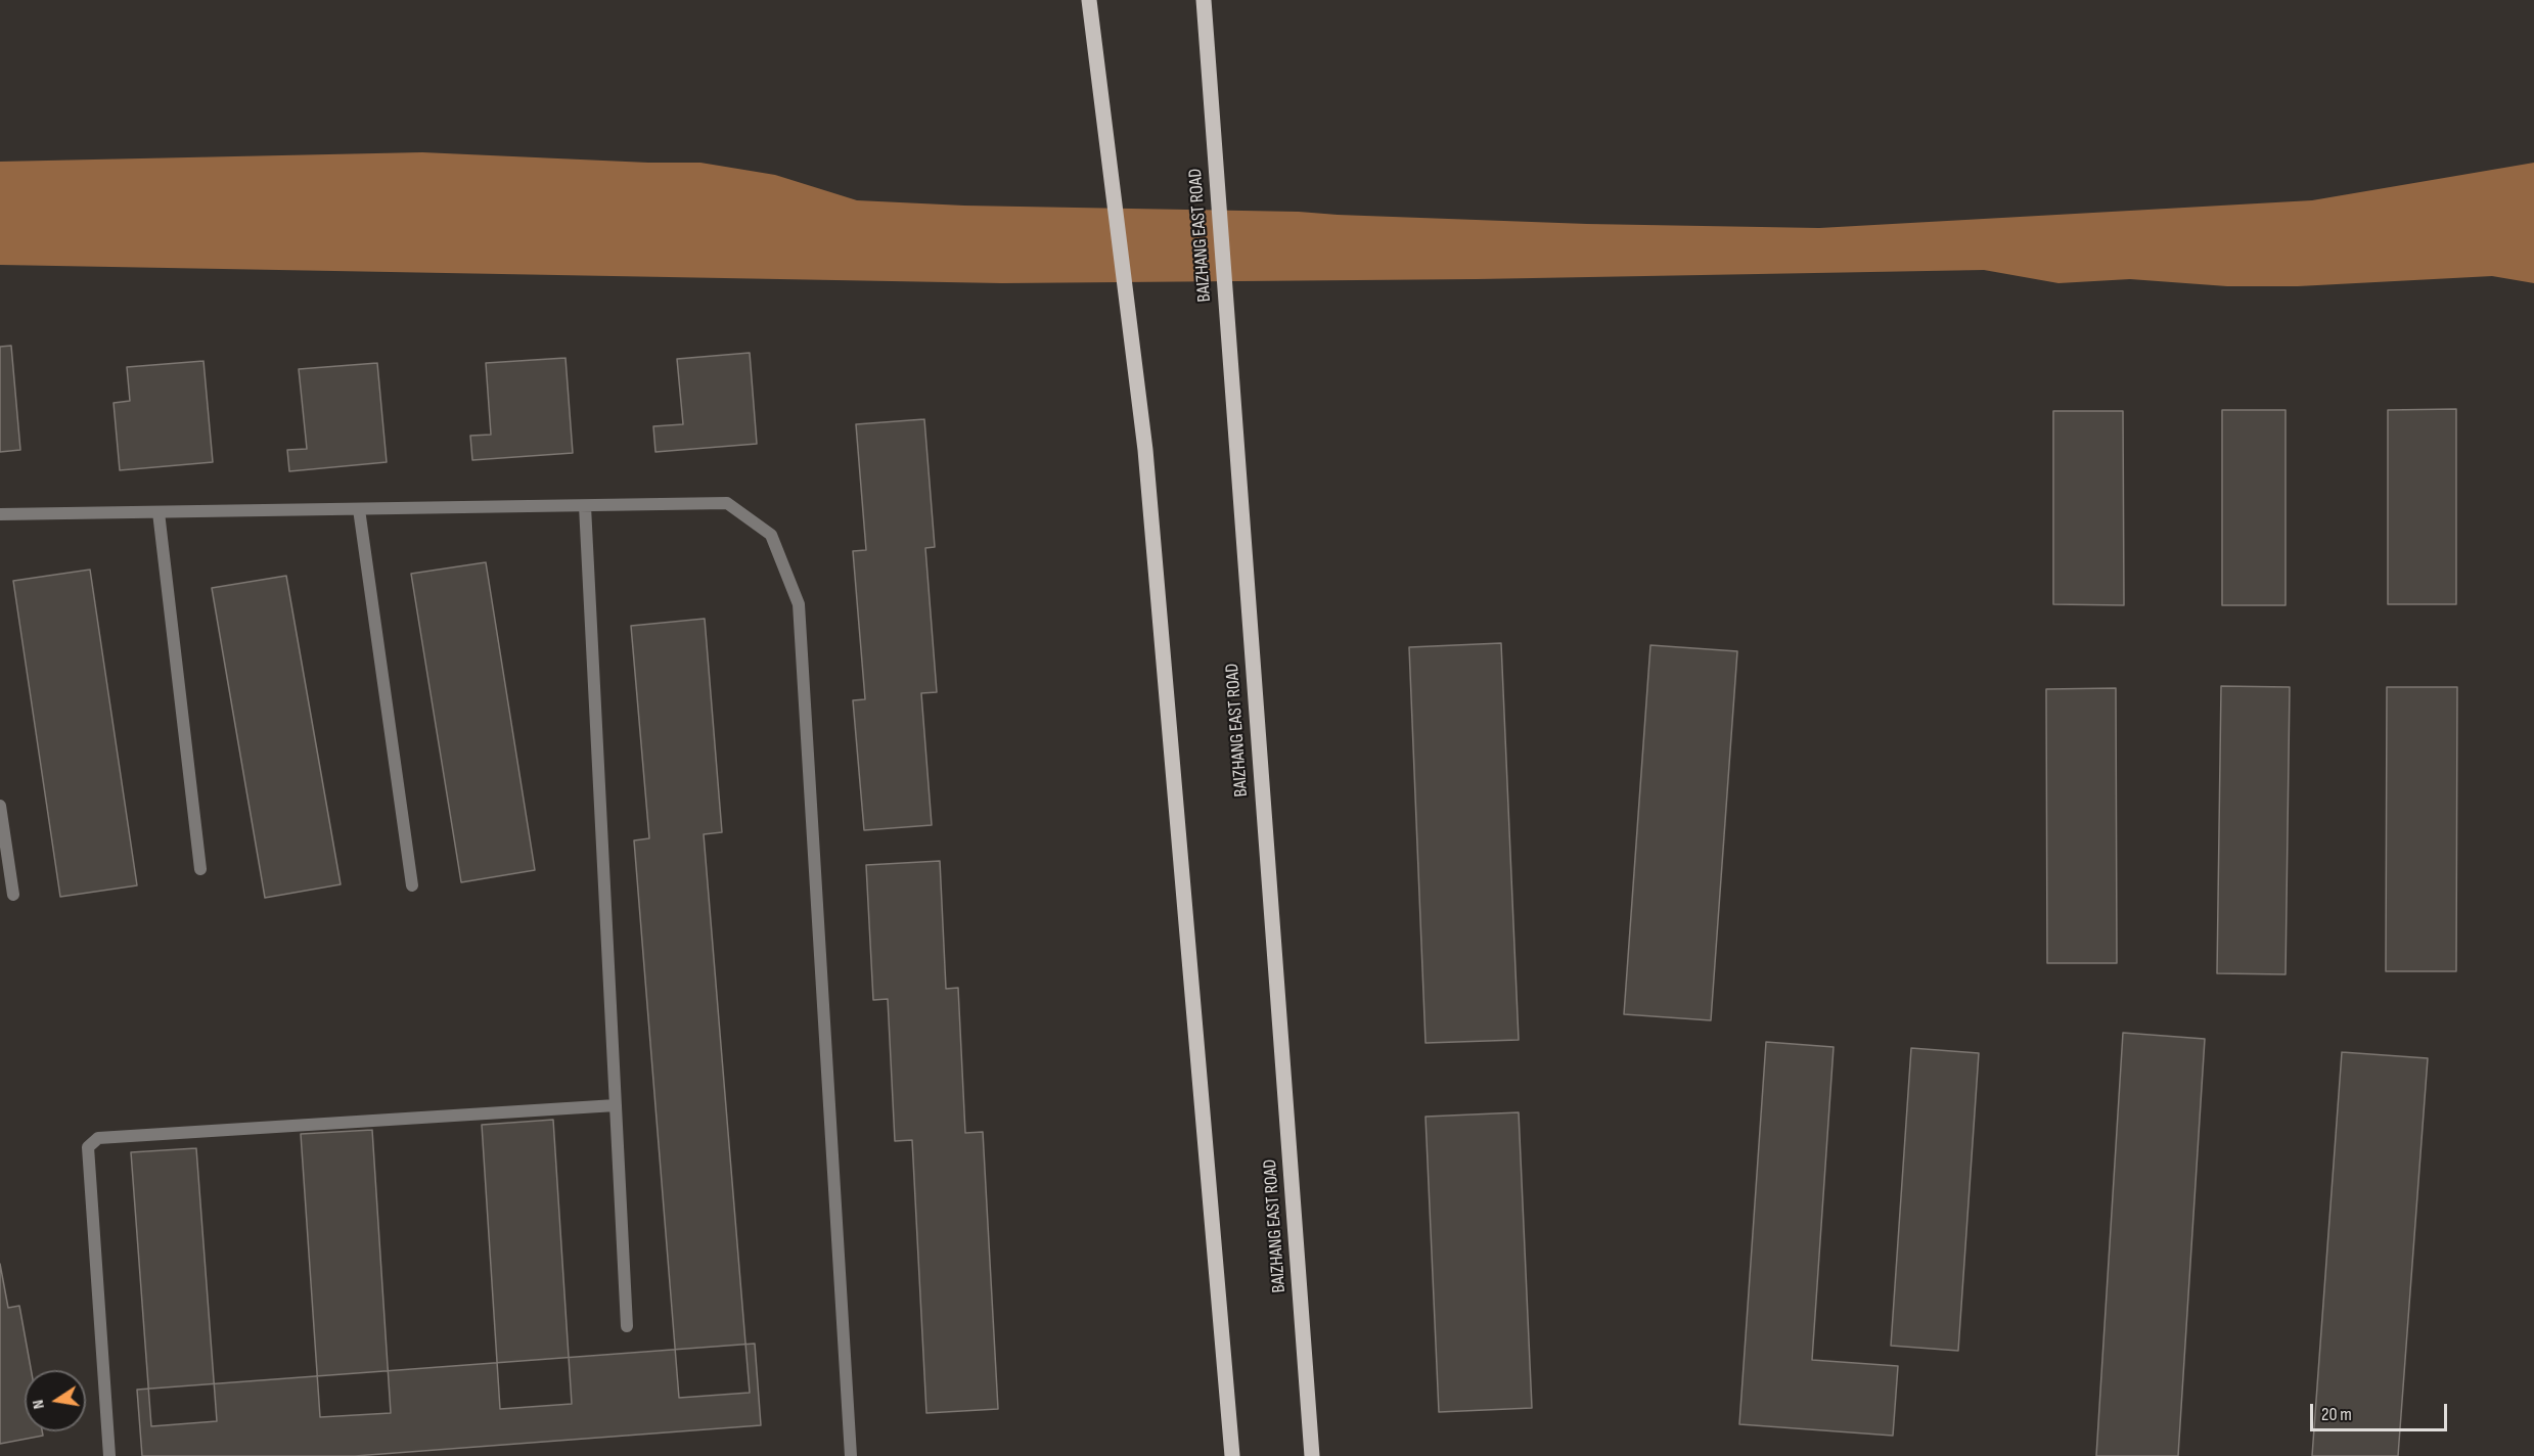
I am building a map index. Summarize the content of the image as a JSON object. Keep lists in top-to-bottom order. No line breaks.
{"streets":{"main road":["BAIZHANG EAST ROAD"]},"scale_bar":"20 m","north":"left"}
